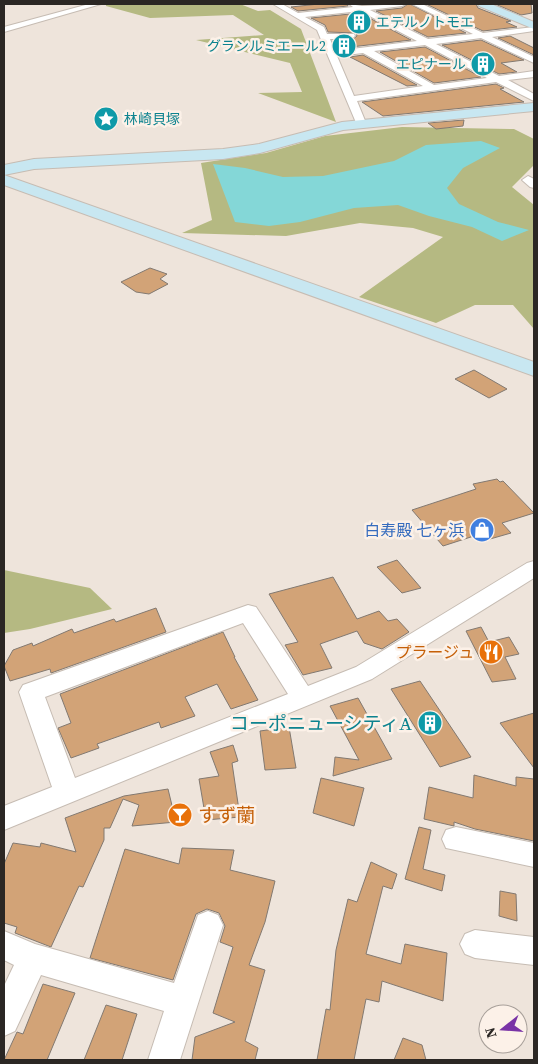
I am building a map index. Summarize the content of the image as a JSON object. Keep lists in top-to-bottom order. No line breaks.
{"places":{"building":["エテルノトモエ","グランルミエール2","エピナール","コーポニューシティA"],"place":["林崎貝塚"],"shop":["白寿殿 七ヶ浜"],"restaurant":["プラージュ"],"bar":["すず蘭"]},"north":"left"}
